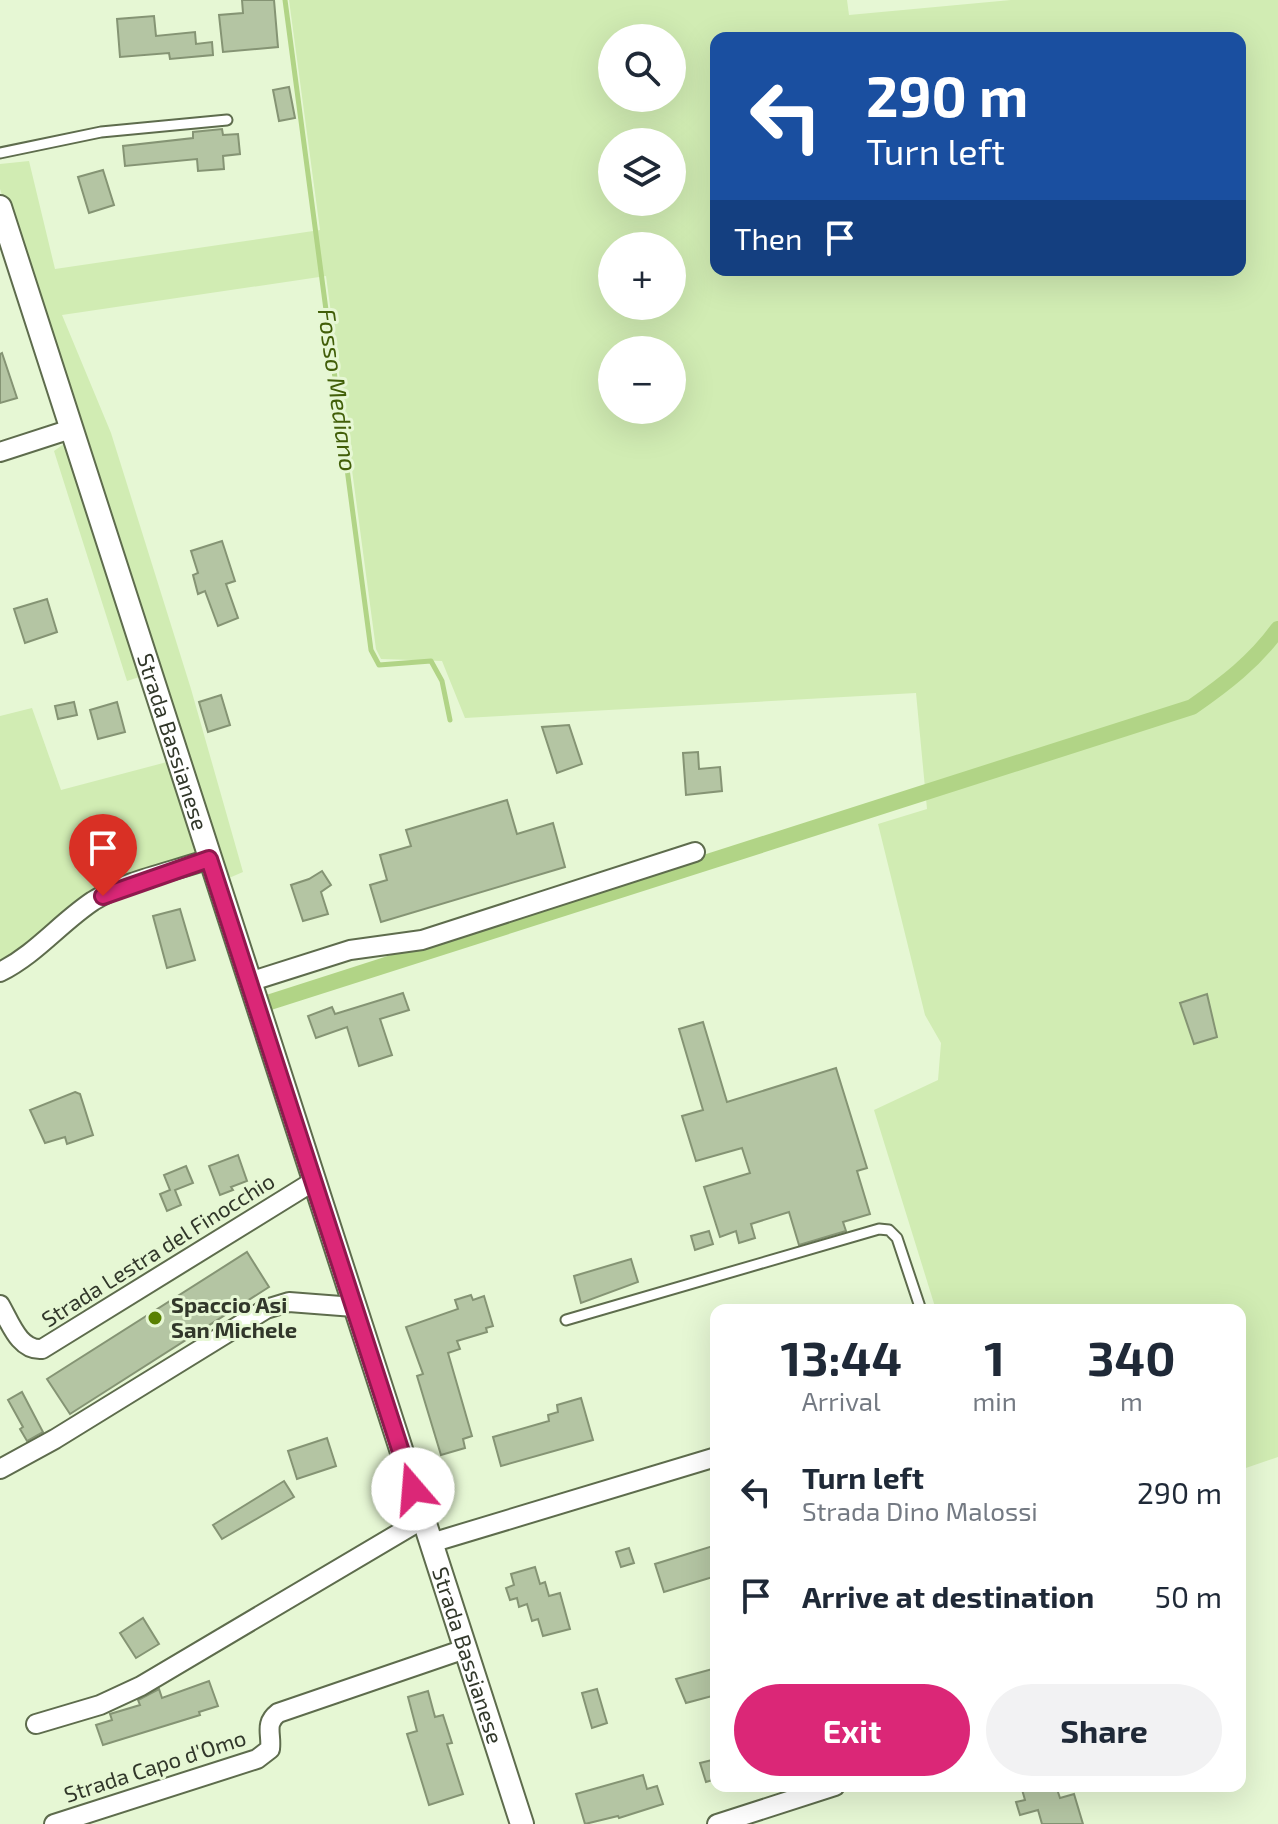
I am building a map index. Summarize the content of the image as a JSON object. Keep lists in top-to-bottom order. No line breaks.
{"streets":{"street":["Strada Bassianese","Strada Lestra del Finocchio","Strada Capo d'Omo"]},"crossings":[["Strada Bassianese","Strada Lestra del Finocchio"],["Strada Bassianese","Strada Capo d'Omo"]],"water":["Fosso Mediano"],"places":["Spaccio Asi San Michele"],"page":{"map_buttons":["+","−"],"turn":["290 m","Turn left"],"then":"Then","eta":["13:44","Arrival","1","min","340","m"],"list":[{"name":"Turn left","note":"Strada Dino Malossi","value":"290 m"},{"name":"Arrive at destination","value":"50 m"}],"buttons":["Exit","Share"]}}
